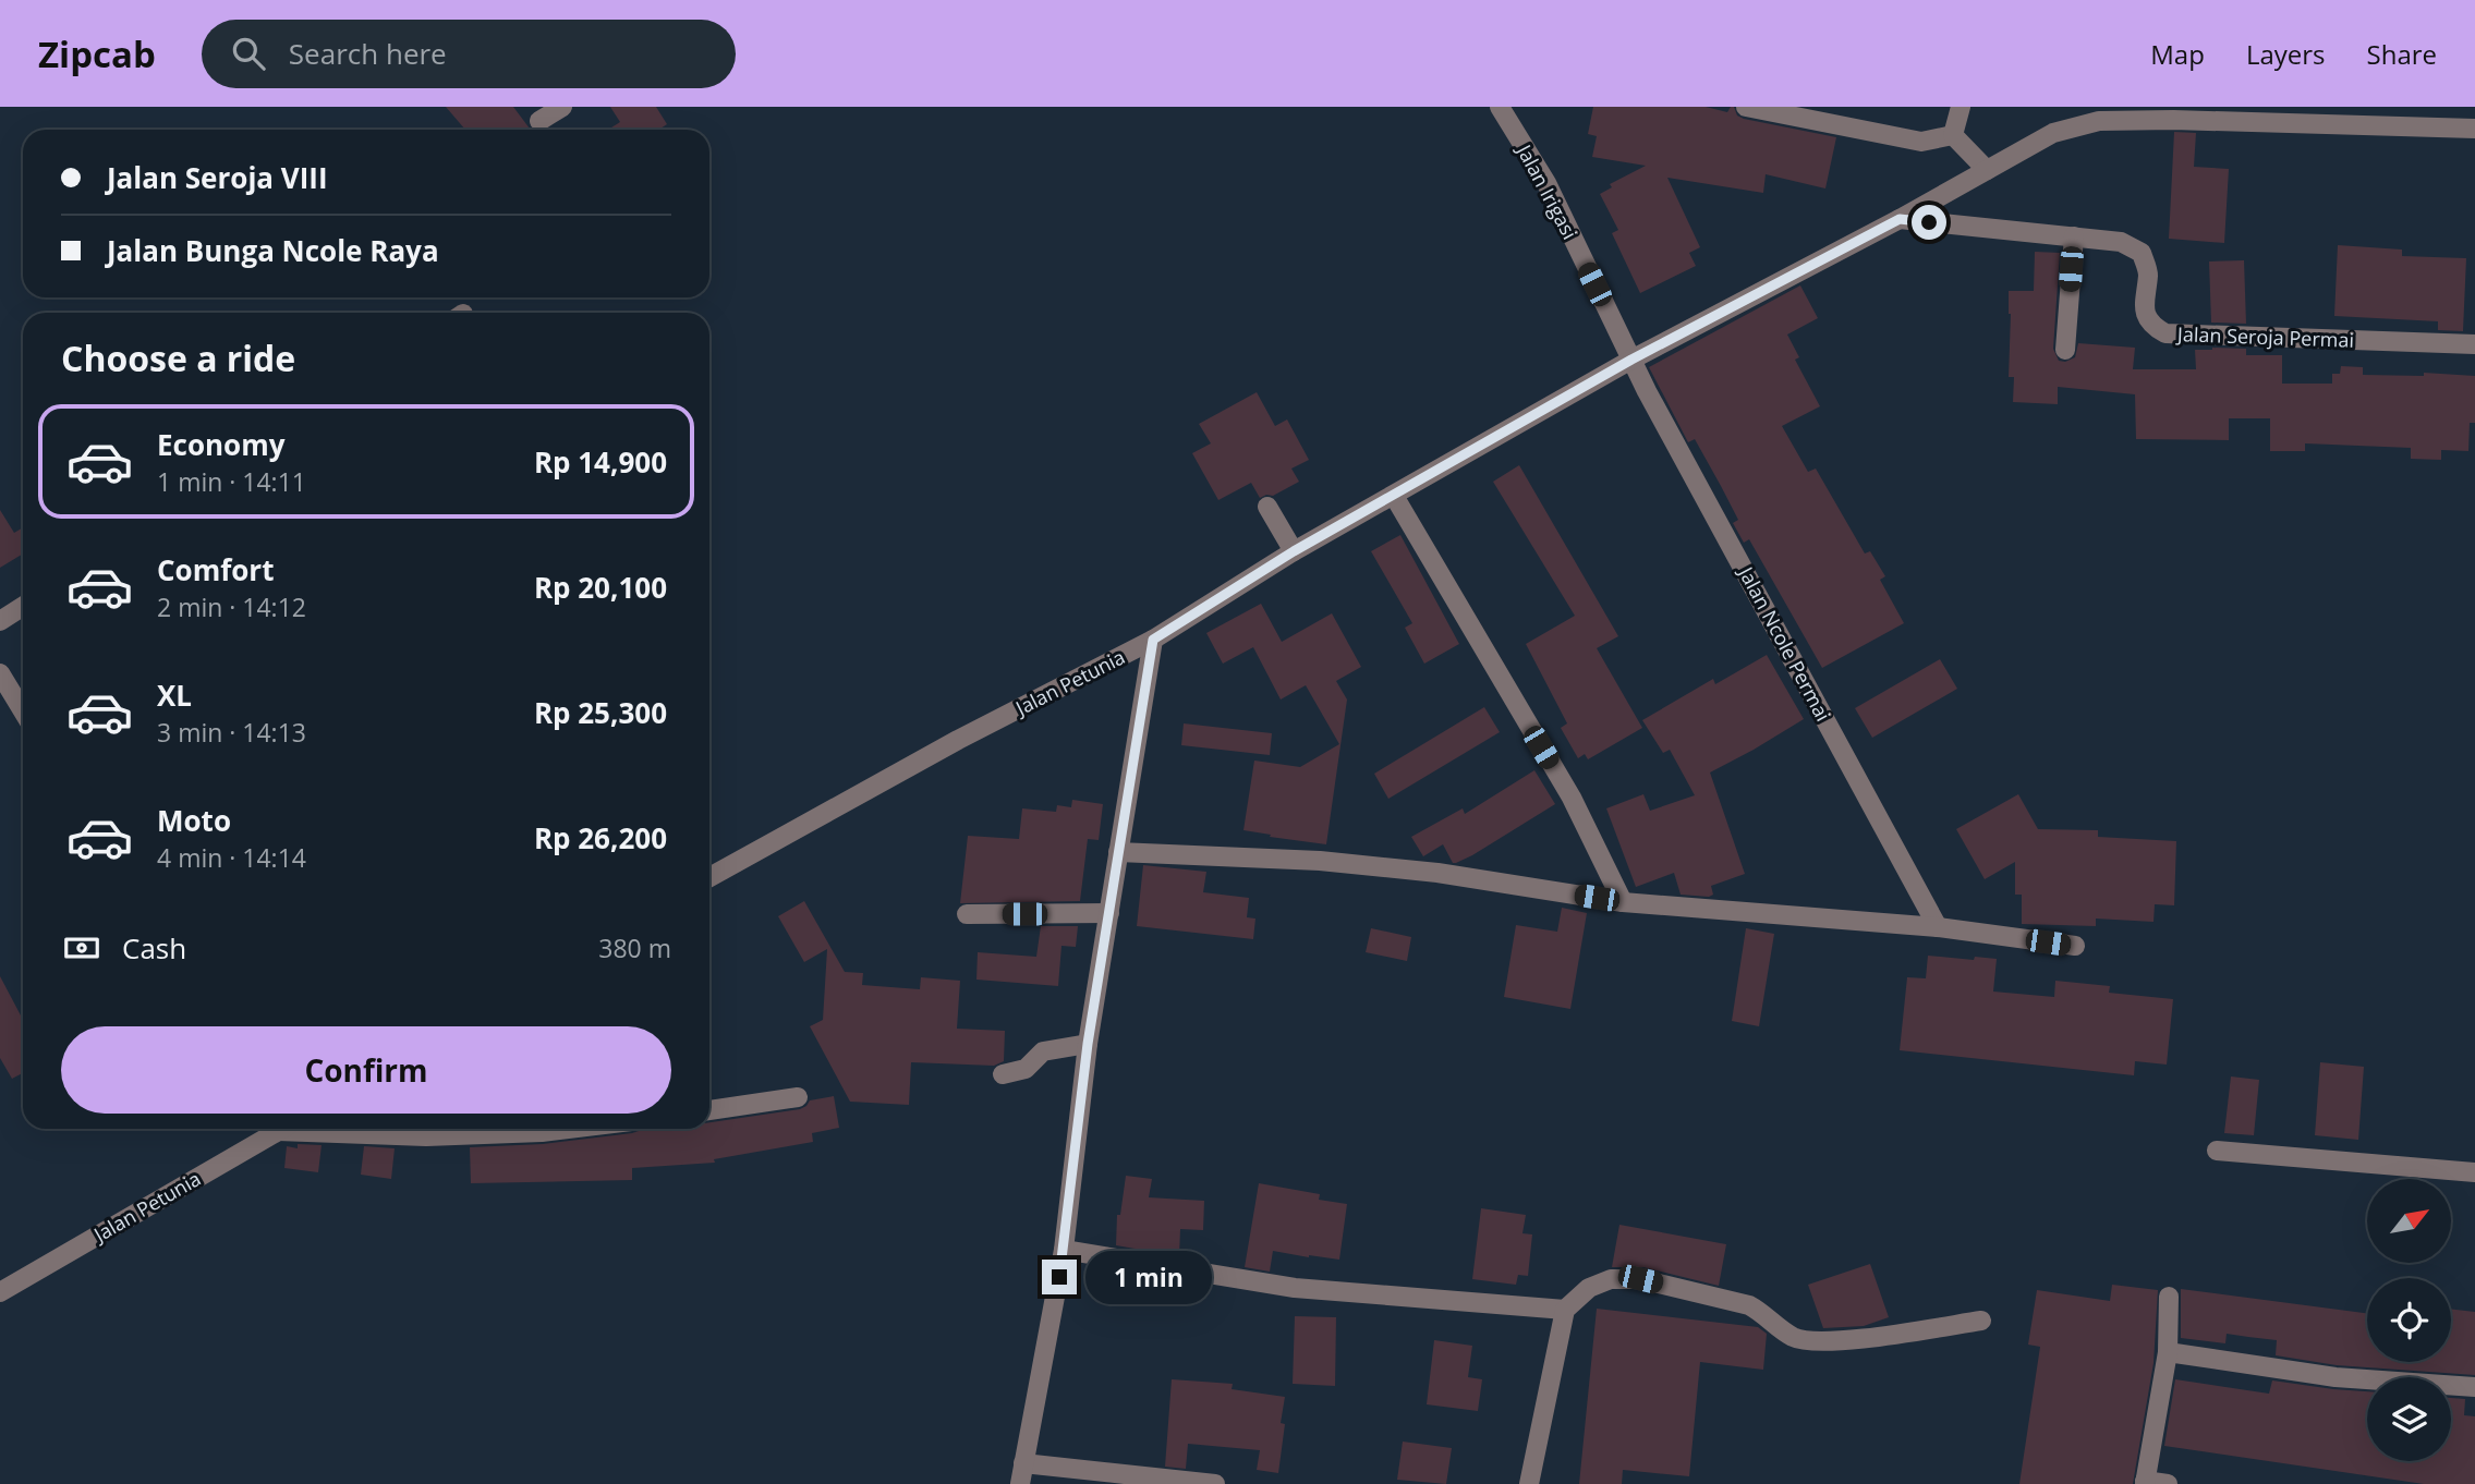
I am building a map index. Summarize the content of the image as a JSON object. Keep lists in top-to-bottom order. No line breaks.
{"streets":{"street":["Jalan Irigasi","Jalan Seroja Permai","Jalan Ncole Permai","Jalan Petunia"]},"crossings":[["Jalan Irigasi","Jalan Ncole Permai"],["Jalan Irigasi","Jalan Petunia"],["Jalan Seroja Permai","Jalan Petunia"],["Jalan Ncole Permai","Jalan Petunia"]],"north":"top right","page":{"header":"Zipcab","search":"Search here","nav":["Map","Layers","Share"],"banner":["Jalan Seroja VIII","Jalan Bunga Ncole Raya"],"heading":"Choose a ride","list":[{"name":"Economy","note":"1 min · 14:11","value":"Rp 14,900"},{"name":"Comfort","note":"2 min · 14:12","value":"Rp 20,100"},{"name":"XL","note":"3 min · 14:13","value":"Rp 25,300"},{"name":"Moto","note":"4 min · 14:14","value":"Rp 26,200"}],"pay":["Cash","380 m"],"buttons":"Confirm","bubble":"1 min"}}
